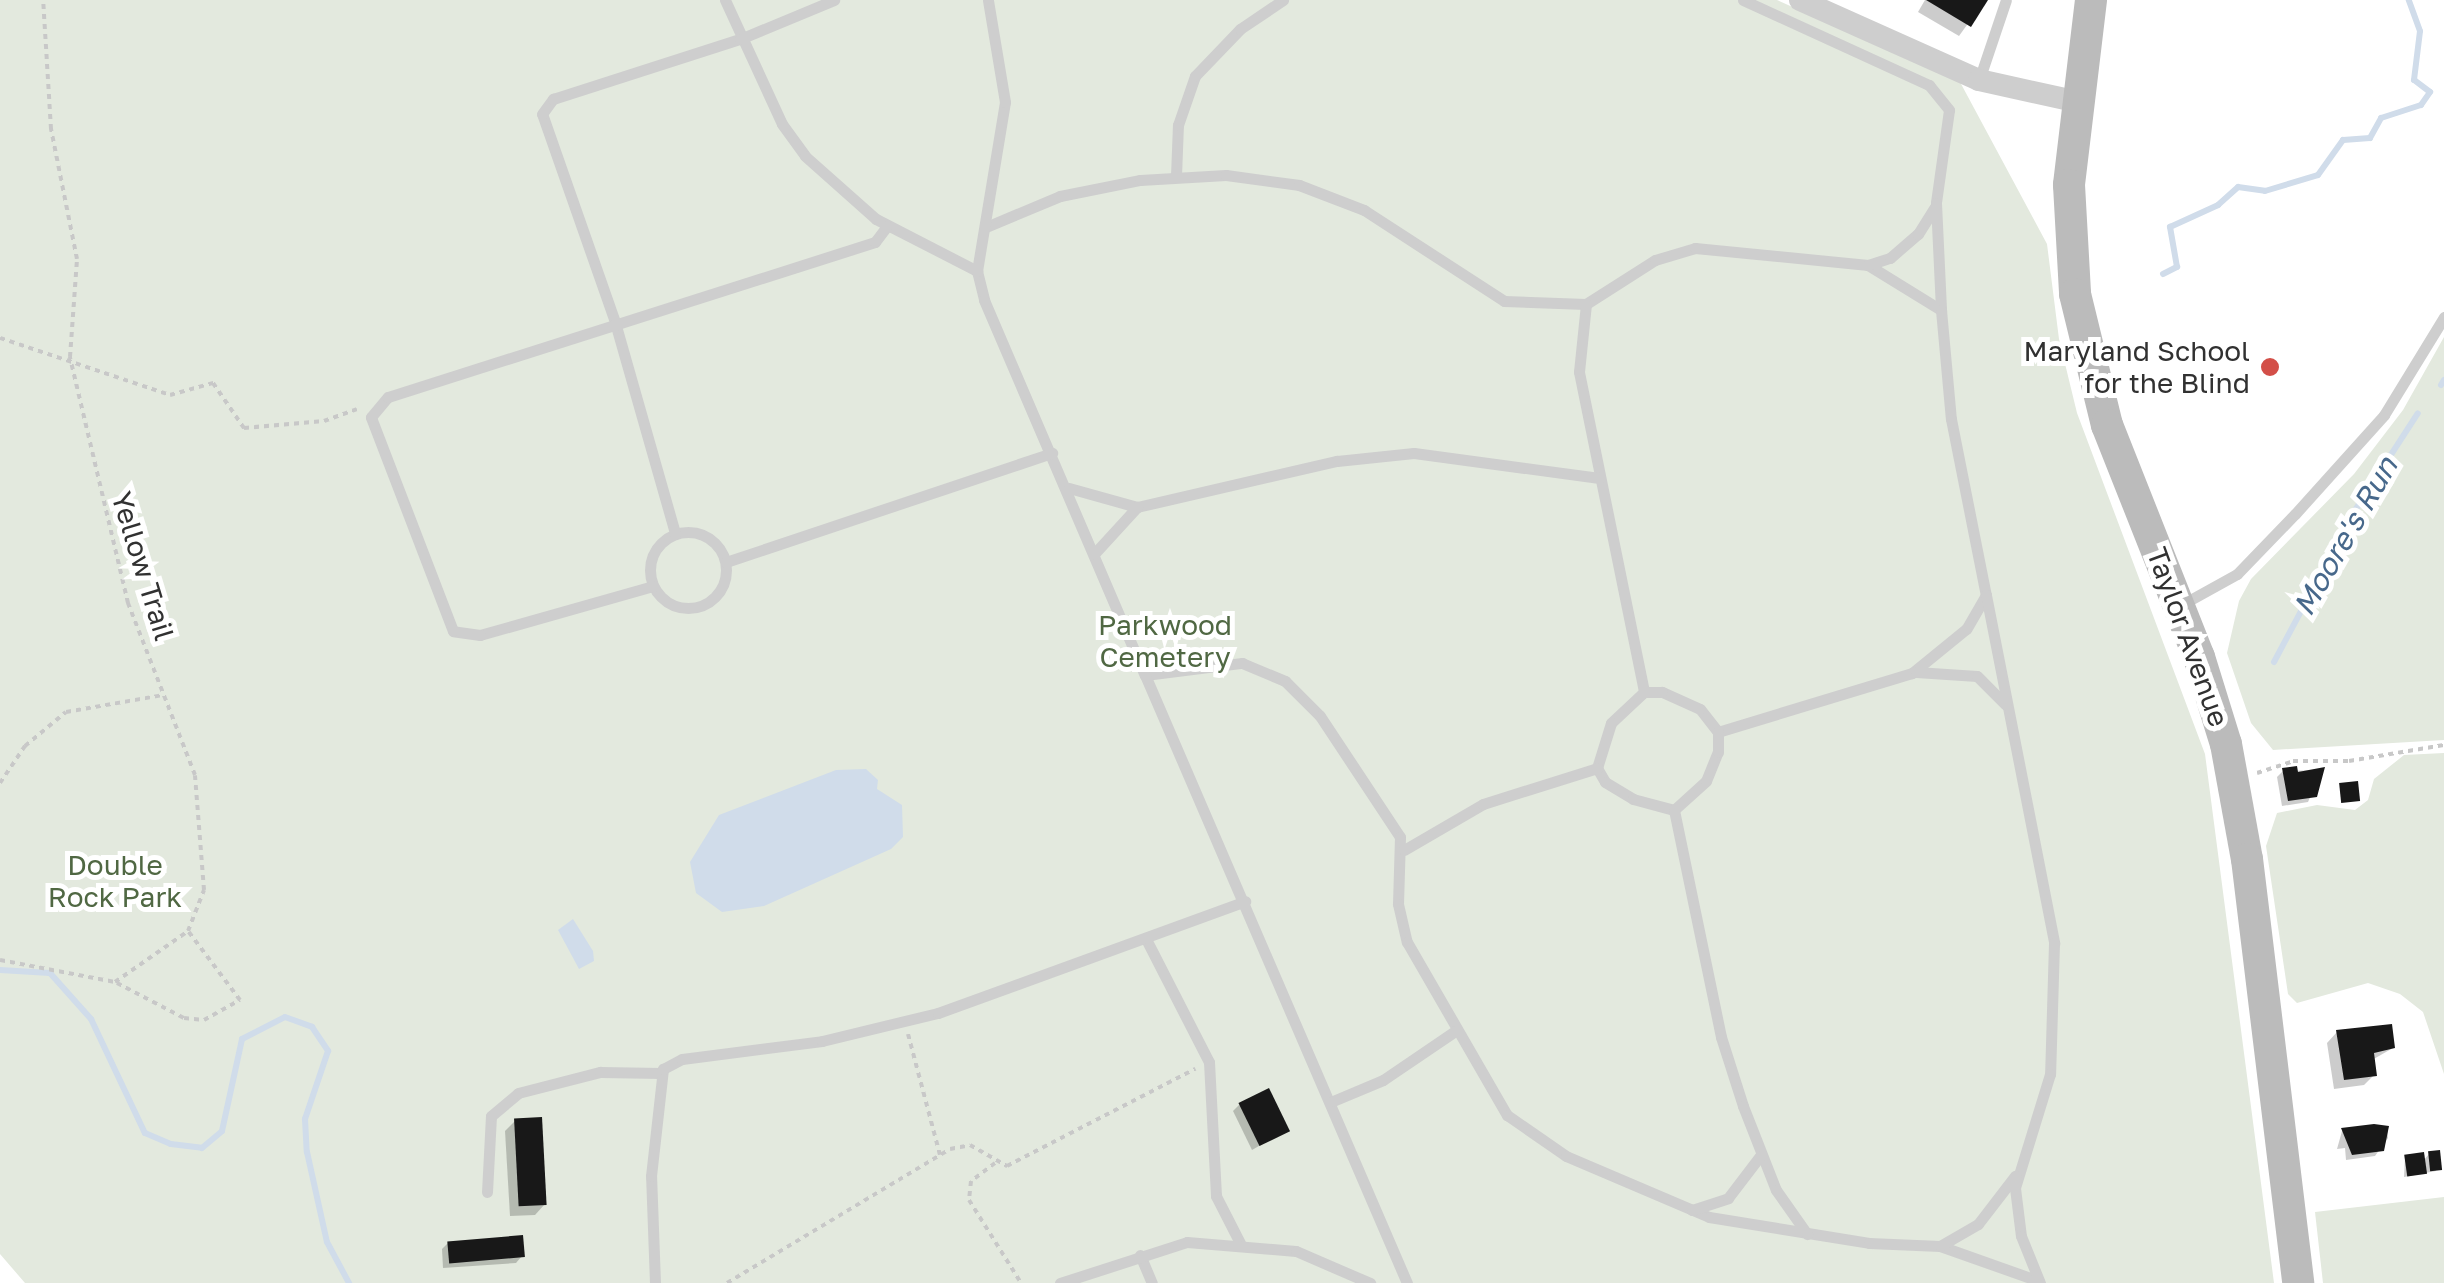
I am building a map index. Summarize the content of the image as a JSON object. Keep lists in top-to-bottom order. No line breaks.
{"streets":{"main road":["Taylor Avenue"],"path":["Yellow Trail"]},"water":["Moore's Run"],"parks":["Parkwood Cemetery","Double Rock Park"],"places":["Maryland School for the Blind"]}
